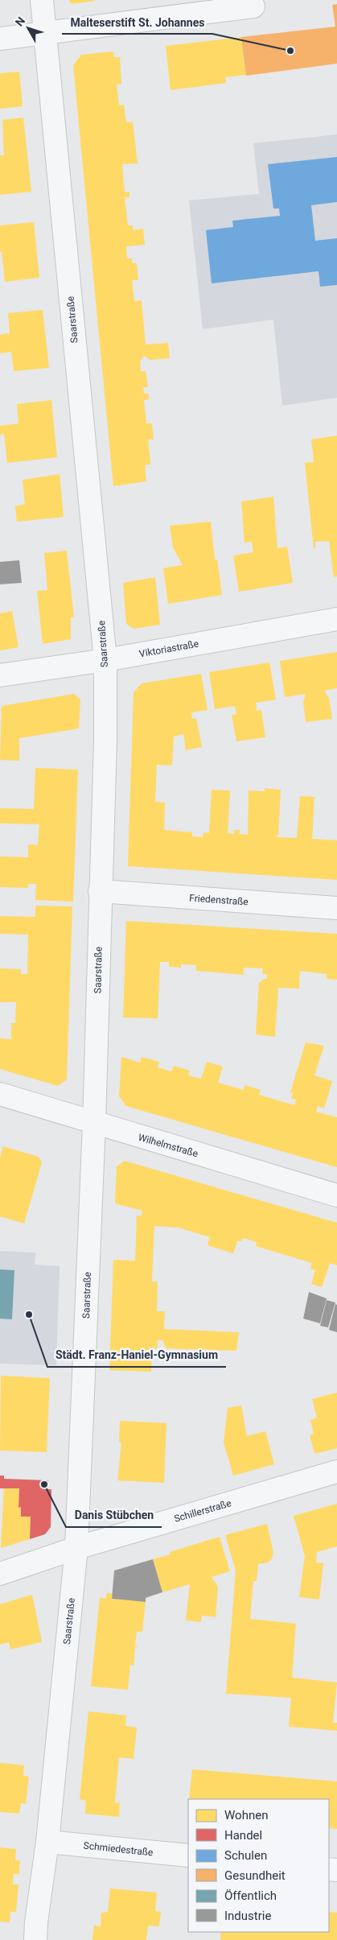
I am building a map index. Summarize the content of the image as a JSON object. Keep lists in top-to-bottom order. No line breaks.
{"streets":{"street":["Saarstraße","Viktoriastraße","Friedenstraße","Wilhelmstraße","Schillerstraße","Schmiedestraße"]},"crossings":[["Saarstraße","Viktoriastraße"],["Saarstraße","Friedenstraße"],["Saarstraße","Wilhelmstraße"],["Saarstraße","Schillerstraße"],["Saarstraße","Schmiedestraße"]],"places":["Malteserstift St. Johannes","Städt. Franz-Haniel-Gymnasium","Danis Stübchen"],"legend":["Wohnen","Handel","Schulen","Gesundheit","Öffentlich","Industrie"],"north":"top left"}
